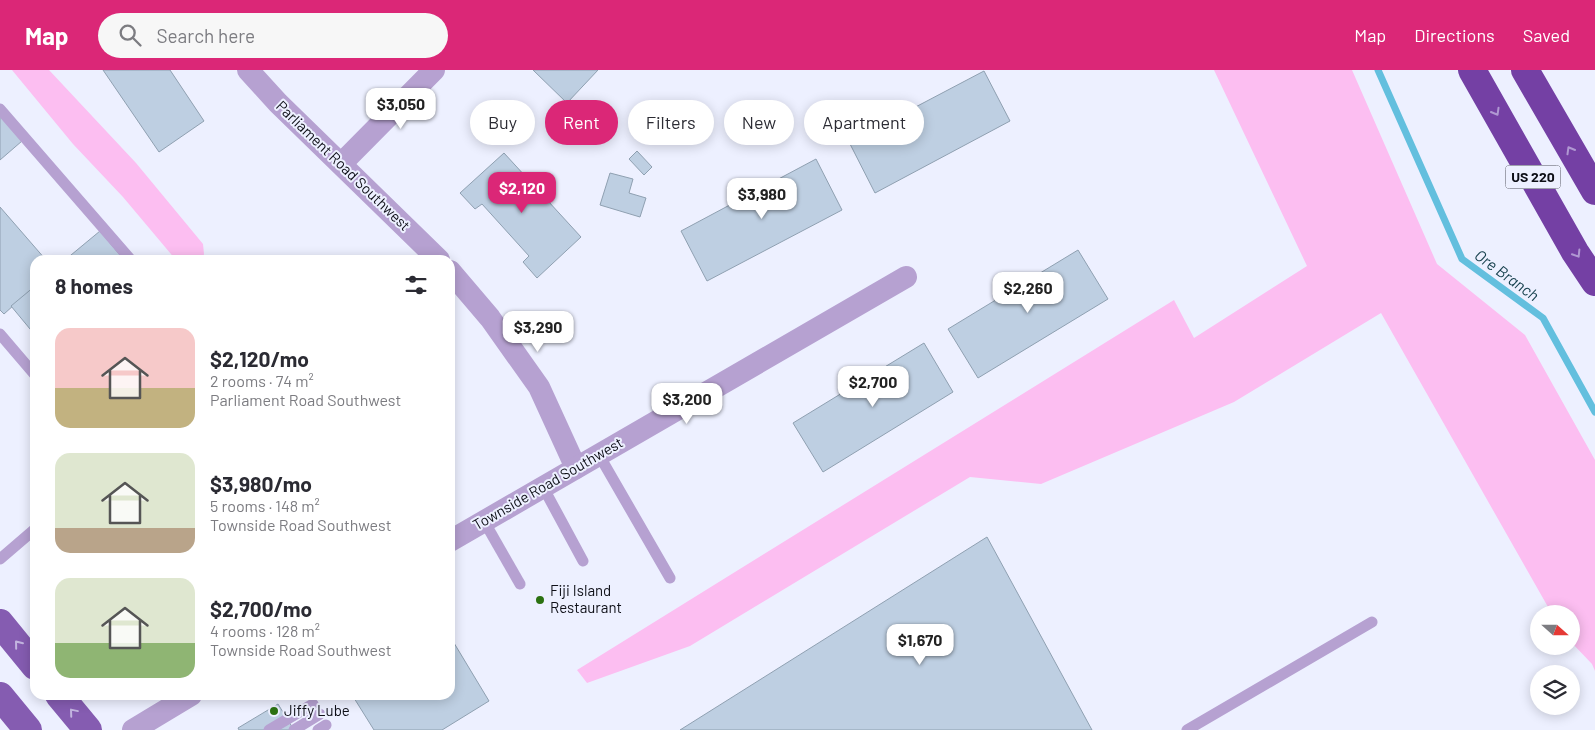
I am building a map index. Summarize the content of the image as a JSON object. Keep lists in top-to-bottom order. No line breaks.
{"streets":{"highway":["US 220"],"street":["Parliament Road Southwest","Townside Road Southwest"]},"water":["Ore Branch"],"places":["Fiji Island Restaurant","Jiffy Lube"],"north":"right","page":{"header":"Map","search":"Search here","nav":["Map","Directions","Saved"],"price":["$3,050","$2,120","$3,980","$2,260","$3,290","$2,700","$3,200","$1,670"],"chip":["Buy","Rent","Filters","New","Apartment"],"heading":"8 homes","list":[{"name":"$2,120/mo","note":"2 rooms · 74 m² · Parliament Road Southwest"},{"name":"$3,980/mo","note":"5 rooms · 148 m² · Townside Road Southwest"},{"name":"$2,700/mo","note":"4 rooms · 128 m² · Townside Road Southwest"}]}}
